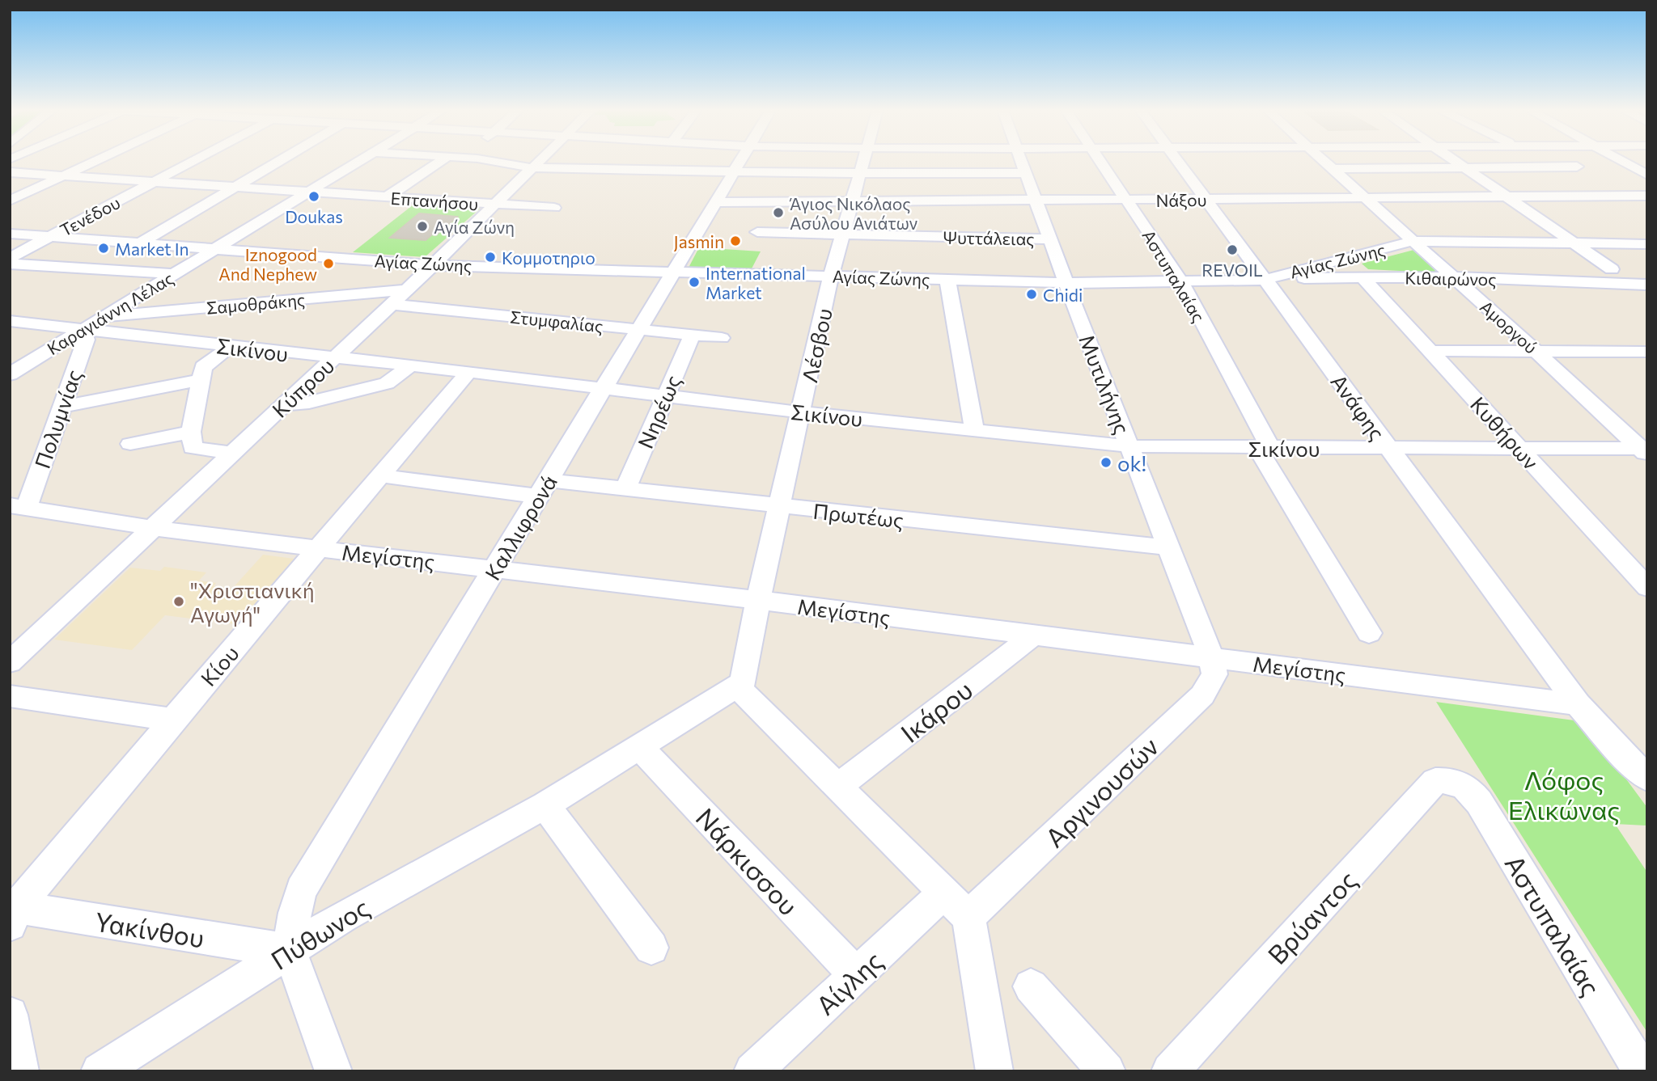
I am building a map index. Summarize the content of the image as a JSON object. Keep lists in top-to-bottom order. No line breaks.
{"streets":{"street":["Νάξου","Επτανήσου","Τενέδου","Ψυττάλειας","Αγίας Ζώνης","Αστυπαλαίας","Κιθαιρώνος","Σαμοθράκης","Καραγιάννη Λέλας","Στυμφαλίας","Αμοργού","Λέσβου","Σικίνου","Μυτιλήνης","Κύπρου","Ανάφης","Νηρέως","Πολυμνίας","Κυθήρων","Πρωτέως","Καλλιφρονά","Μεγίστης","Κίου","Ικάρου","Αργινουσών","Νάρκισσου","Βρύαντος","Υακίνθου","Πύθωνος","Αίγλης"]},"crossings":[["Νάξου","Αστυπαλαίας"],["Νάξου","Αμοργού"],["Νάξου","Λέσβου"],["Νάξου","Μυτιλήνης"],["Νάξου","Ανάφης"],["Νάξου","Καλλιφρονά"],["Επτανήσου","Τενέδου"],["Επτανήσου","Καραγιάννη Λέλας"],["Επτανήσου","Κύπρου"],["Τενέδου","Αγίας Ζώνης"],["Ψυττάλειας","Λέσβου"],["Ψυττάλειας","Μυτιλήνης"],["Αγίας Ζώνης","Αστυπαλαίας"],["Αγίας Ζώνης","Κιθαιρώνος"],["Αγίας Ζώνης","Καραγιάννη Λέλας"],["Αγίας Ζώνης","Αμοργού"],["Αγίας Ζώνης","Λέσβου"],["Αγίας Ζώνης","Μυτιλήνης"],["Αγίας Ζώνης","Κύπρου"],["Αγίας Ζώνης","Ανάφης"],["Αγίας Ζώνης","Καλλιφρονά"],["Αστυπαλαίας","Σικίνου"],["Αστυπαλαίας","Βρύαντος"],["Κιθαιρώνος","Αμοργού"],["Κιθαιρώνος","Ανάφης"],["Κιθαιρώνος","Κυθήρων"],["Σαμοθράκης","Καραγιάννη Λέλας"],["Σαμοθράκης","Κύπρου"],["Καραγιάννη Λέλας","Σικίνου"],["Καραγιάννη Λέλας","Πολυμνίας"],["Στυμφαλίας","Κύπρου"],["Στυμφαλίας","Νηρέως"],["Στυμφαλίας","Καλλιφρονά"],["Αμοργού","Σικίνου"],["Λέσβου","Σικίνου"],["Λέσβου","Πρωτέως"],["Λέσβου","Μεγίστης"],["Λέσβου","Πύθωνος"],["Σικίνου","Μυτιλήνης"],["Σικίνου","Κύπρου"],["Σικίνου","Ανάφης"],["Σικίνου","Νηρέως"],["Σικίνου","Πολυμνίας"],["Σικίνου","Κυθήρων"],["Σικίνου","Καλλιφρονά"],["Σικίνου","Κίου"],["Μυτιλήνης","Πρωτέως"],["Μυτιλήνης","Μεγίστης"],["Μυτιλήνης","Αργινουσών"],["Κύπρου","Μεγίστης"],["Ανάφης","Μεγίστης"],["Νηρέως","Πρωτέως"],["Πολυμνίας","Μεγίστης"],["Πρωτέως","Καλλιφρονά"],["Πρωτέως","Κίου"],["Καλλιφρονά","Μεγίστης"],["Καλλιφρονά","Υακίνθου"],["Καλλιφρονά","Πύθωνος"],["Μεγίστης","Κίου"],["Μεγίστης","Ικάρου"],["Μεγίστης","Αργινουσών"],["Κίου","Υακίνθου"],["Νάρκισσου","Πύθωνος"],["Νάρκισσου","Αίγλης"],["Υακίνθου","Πύθωνος"]],"parks":["Λόφος Ελικώνας"],"places":["Doukas","Άγιος Νικόλαος Ασύλου Ανιάτων","Αγία Ζώνη","Jasmin","Market In","REVOIL","Κομμοτηριο","Iznogood And Nephew","International Market","Chidi","ok!","\"Χριστιανική Αγωγή\""]}
